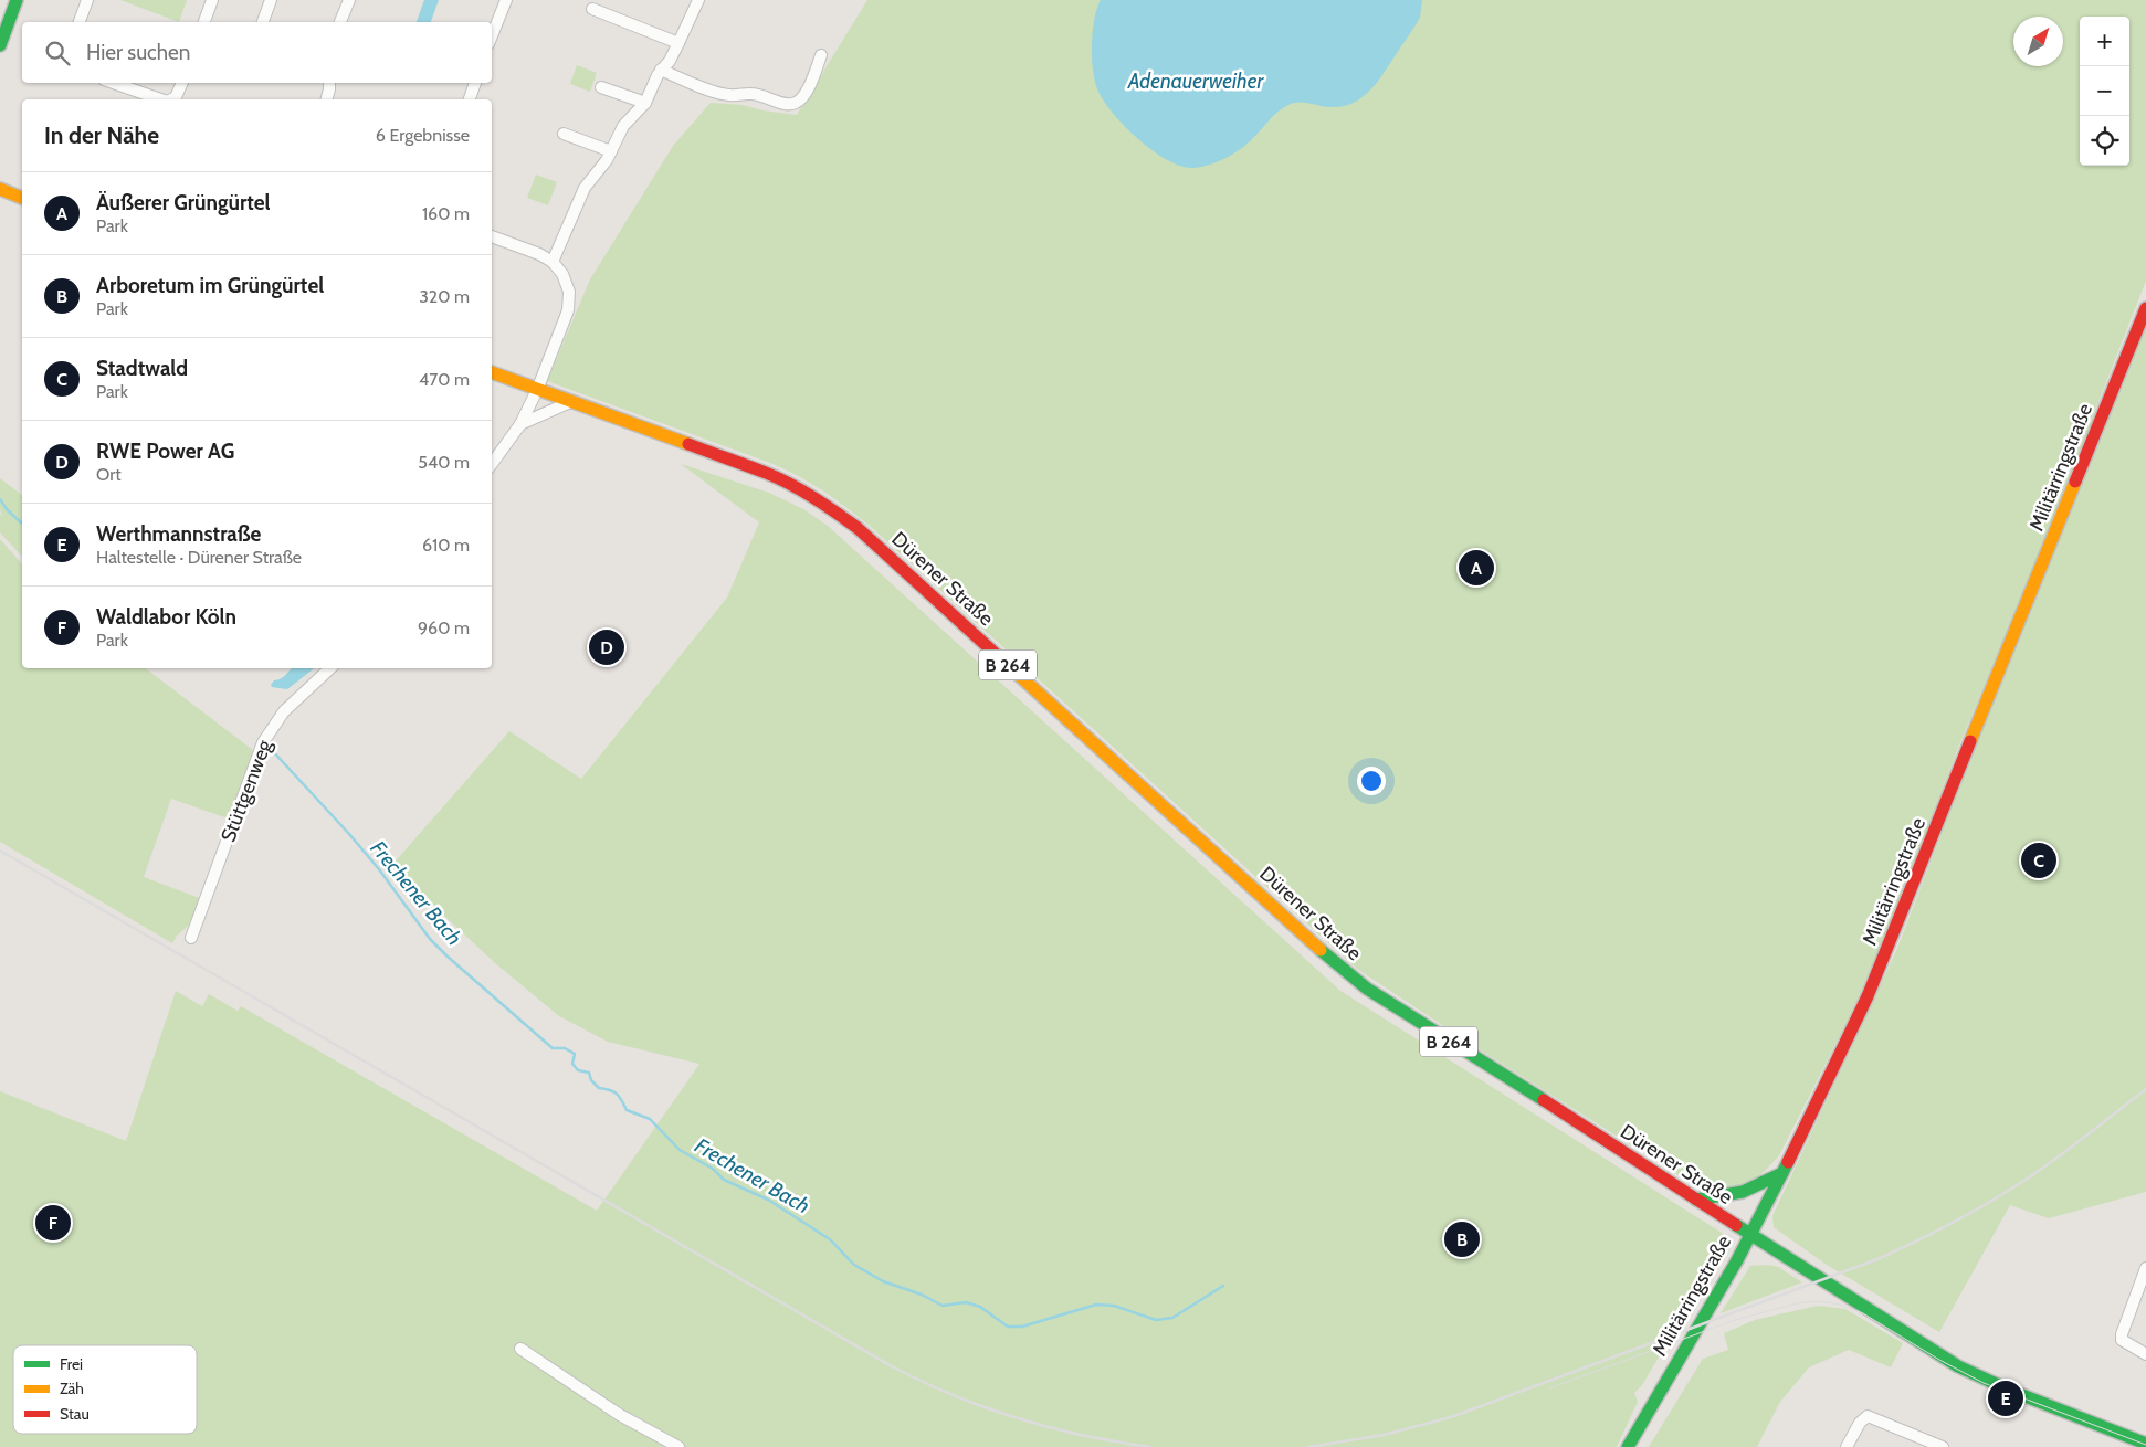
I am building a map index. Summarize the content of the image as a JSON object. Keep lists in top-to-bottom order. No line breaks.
{"streets":{"main road":["Militärringstraße","Dürener Straße","B 264"],"street":["Stüttgenweg"]},"crossings":[["Militärringstraße","Dürener Straße"]],"water":["Adenauerweiher","Frechener Bach"],"legend":["Frei","Zäh","Stau"],"north":"top right","page":{"map_buttons":["+","−"],"search":"Hier suchen","heading":["In der Nähe","6 Ergebnisse"],"list":[{"mark":"A","name":"Äußerer Grüngürtel","note":"Park","value":"160 m"},{"mark":"B","name":"Arboretum im Grüngürtel","note":"Park","value":"320 m"},{"mark":"C","name":"Stadtwald","note":"Park","value":"470 m"},{"mark":"D","name":"RWE Power AG","note":"Ort","value":"540 m"},{"mark":"E","name":"Werthmannstraße","note":"Haltestelle · Dürener Straße","value":"610 m"},{"mark":"F","name":"Waldlabor Köln","note":"Park","value":"960 m"}],"pins":["A","D","C","F","B","E"]}}
